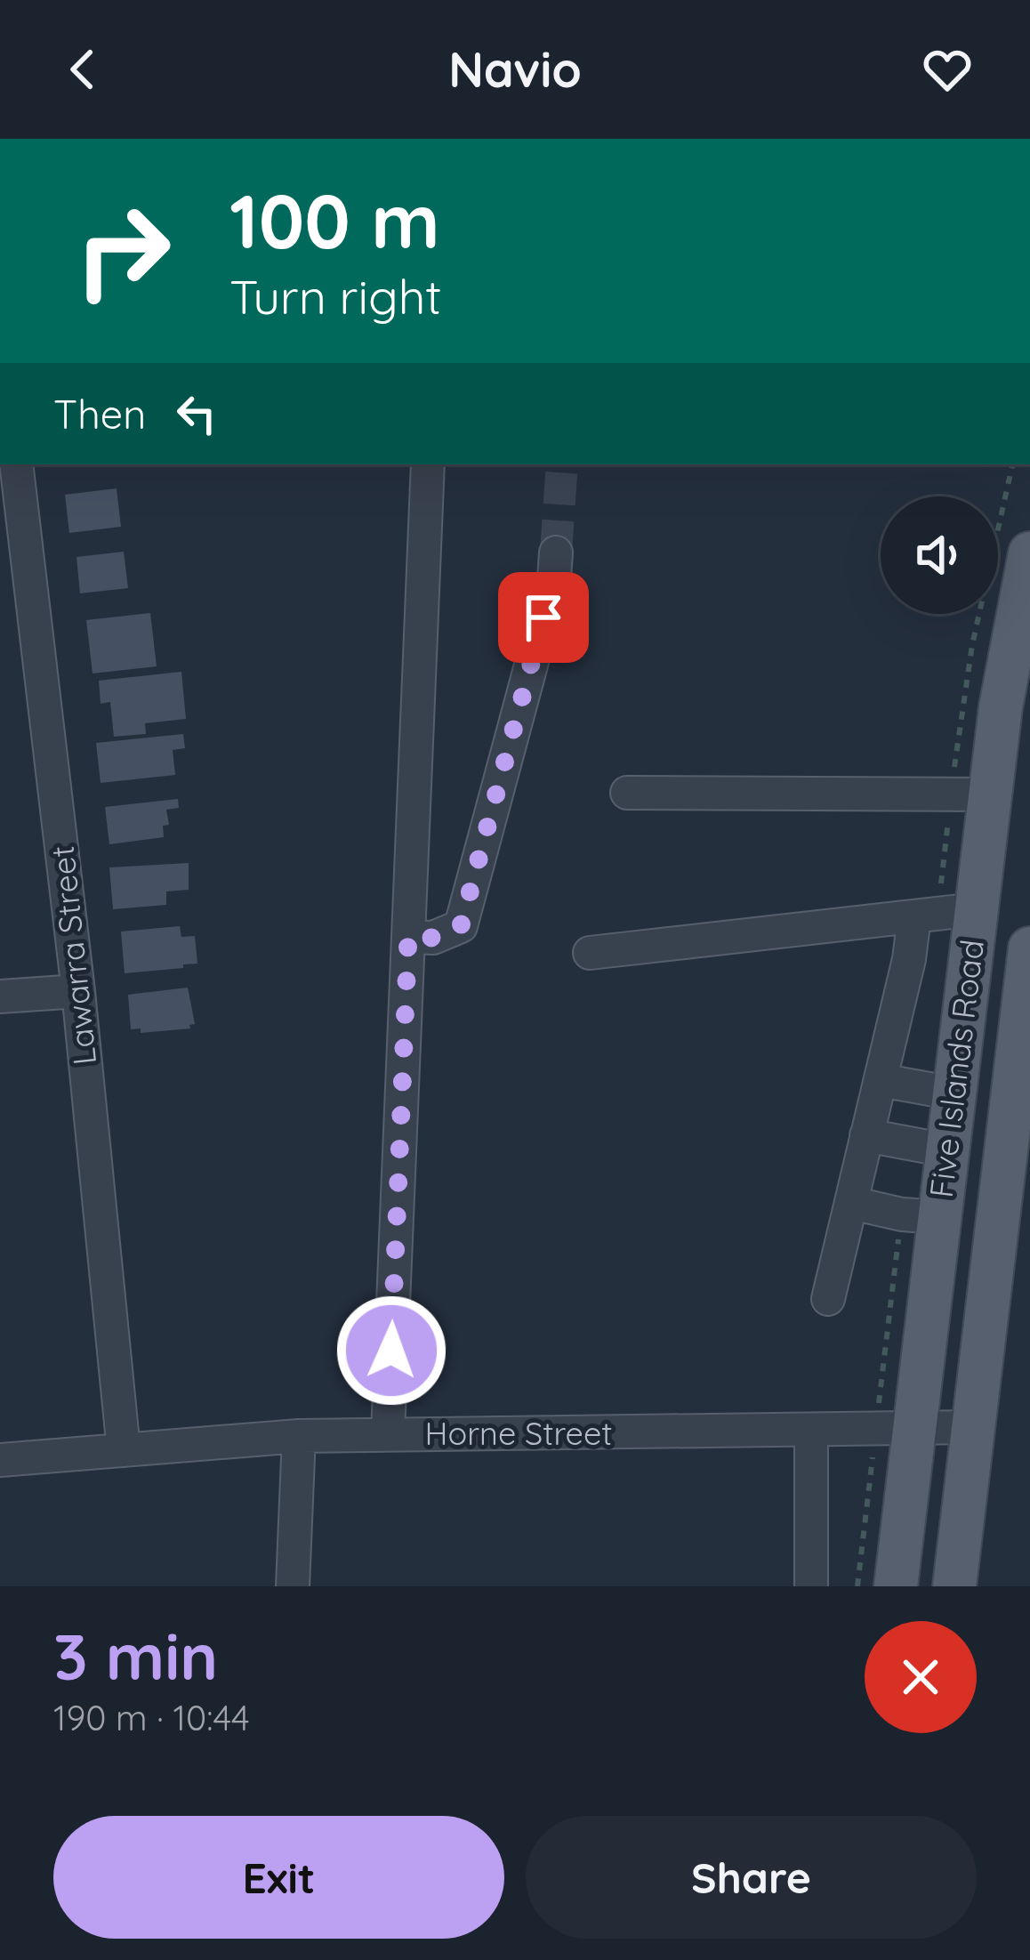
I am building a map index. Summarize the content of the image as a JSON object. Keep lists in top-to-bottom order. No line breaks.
{"streets":{"main road":["Five Islands Road"],"street":["Lawarra Street","Horne Street"]},"crossings":[["Lawarra Street","Horne Street"],["Five Islands Road","Horne Street"]],"page":{"header":"Navio","turn":["100 m","Turn right"],"then":"Then","heading":["3 min","190 m · 10:44"],"buttons":["Exit","Share"]}}
